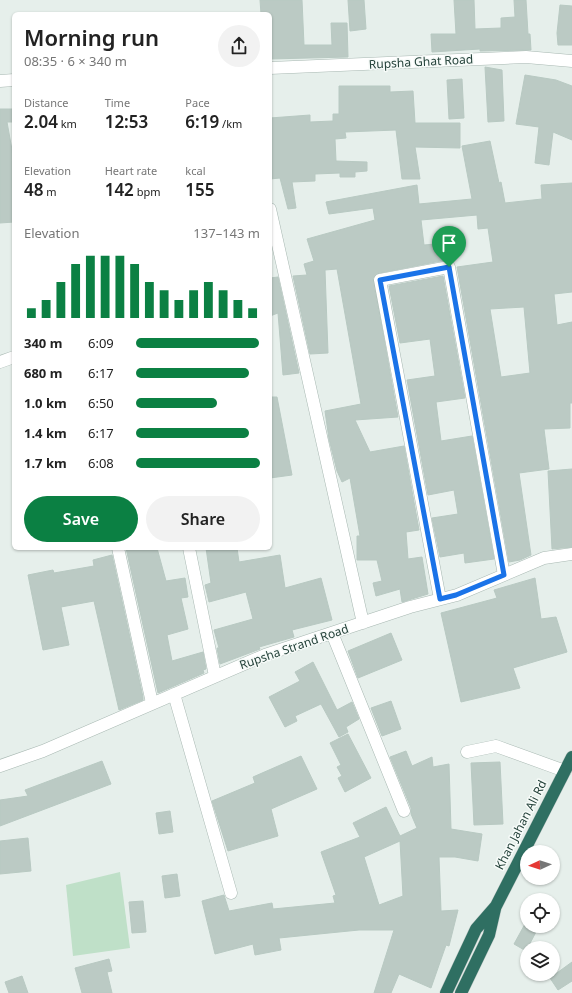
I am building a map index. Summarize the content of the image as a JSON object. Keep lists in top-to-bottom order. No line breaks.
{"streets":{"highway":["Khan Jahan Ali Rd"],"street":["Rupsha Ghat Road","Rupsha Strand Road"]},"north":"left","page":{"heading":["Morning run","08:35 · 6 × 340 m"],"stats":[["Distance","2.04 km"],["Time","12:53"],["Pace","6:19 /km"],["Elevation","48 m"],["Heart rate","142 bpm"],["kcal","155"]],"chart":["Elevation","137–143 m"],"list":[{"name":"340 m","note":"6:09"},{"name":"680 m","note":"6:17"},{"name":"1.0 km","note":"6:50"},{"name":"1.4 km","note":"6:17"},{"name":"1.7 km","note":"6:08"}],"buttons":["Save","Share"]}}
